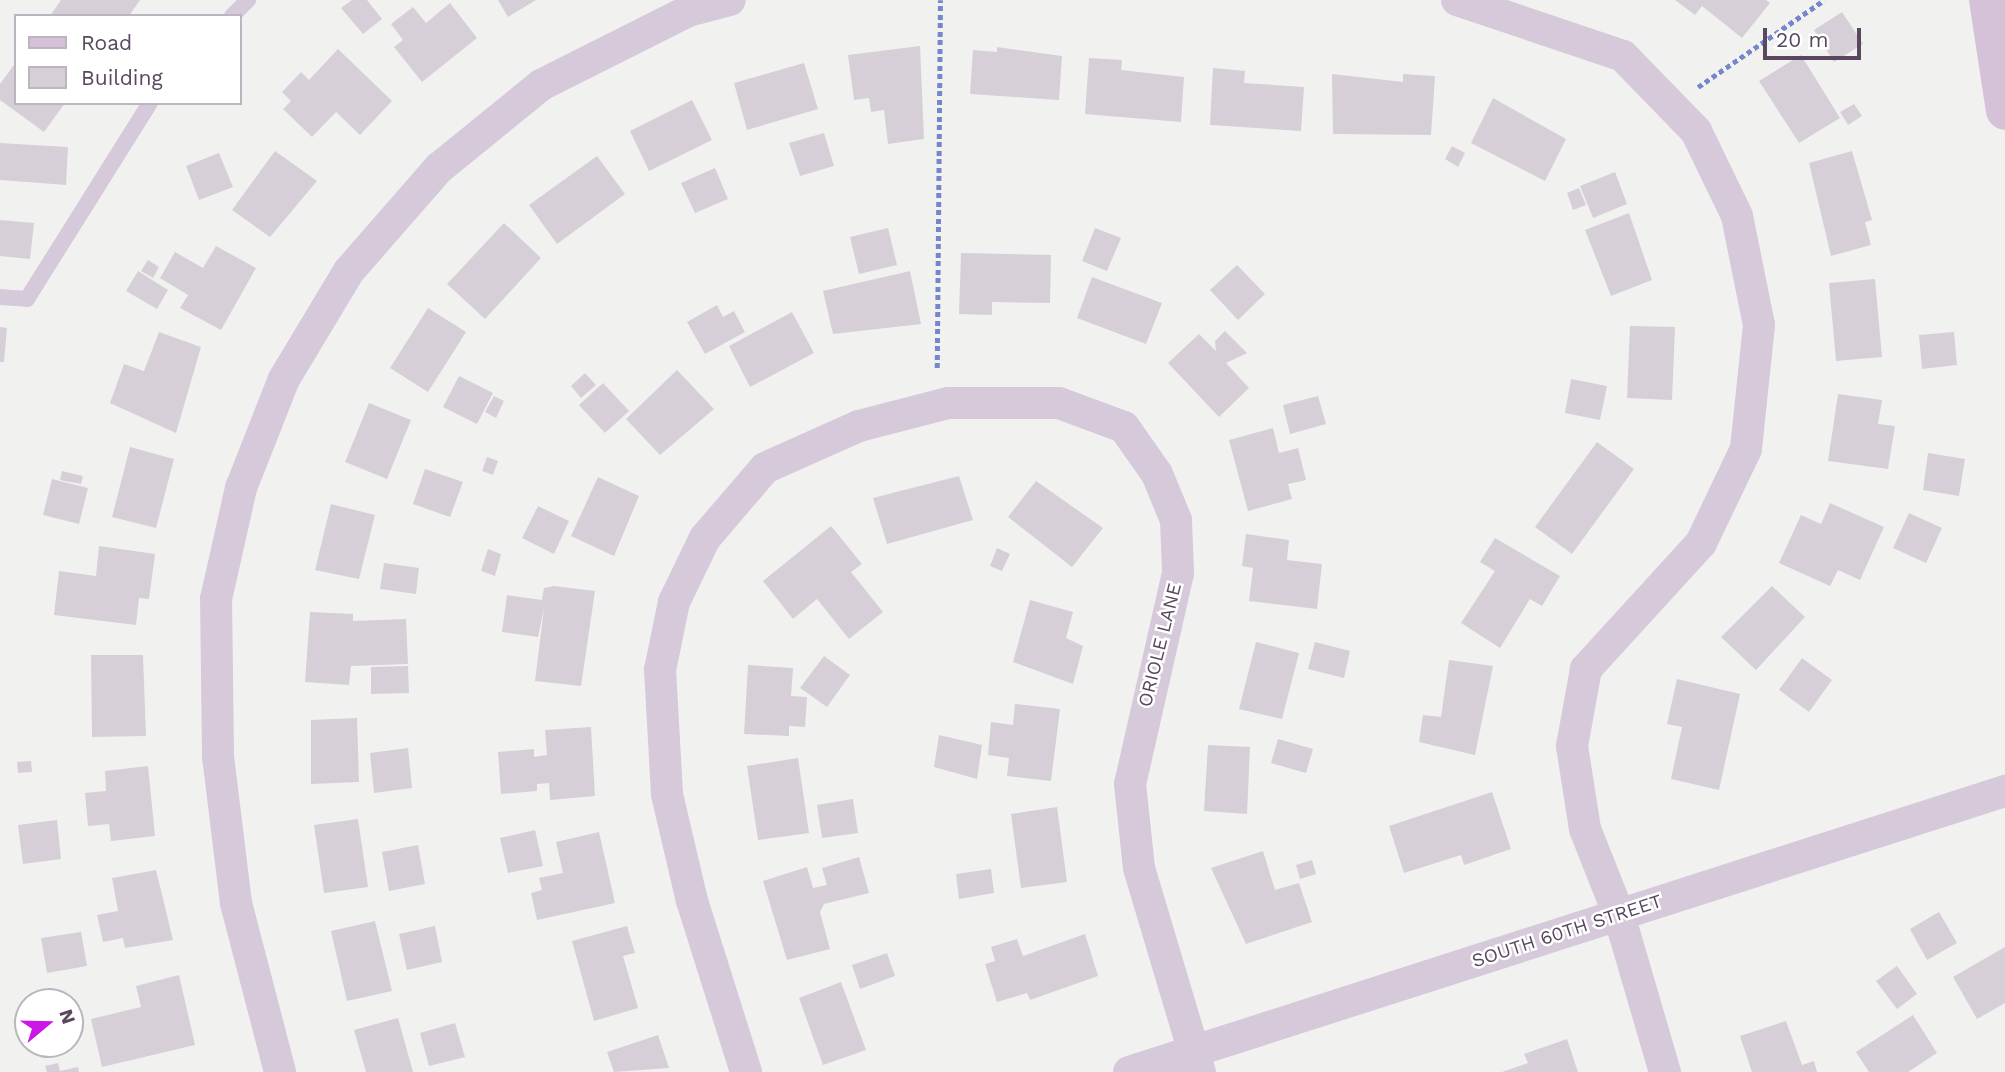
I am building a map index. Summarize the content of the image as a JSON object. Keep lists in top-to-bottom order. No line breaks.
{"streets":{"street":["ORIOLE LANE","SOUTH 60TH STREET"]},"crossings":[["ORIOLE LANE","SOUTH 60TH STREET"]],"legend":["Road","Building"],"scale_bar":"20 m","north":"right"}
